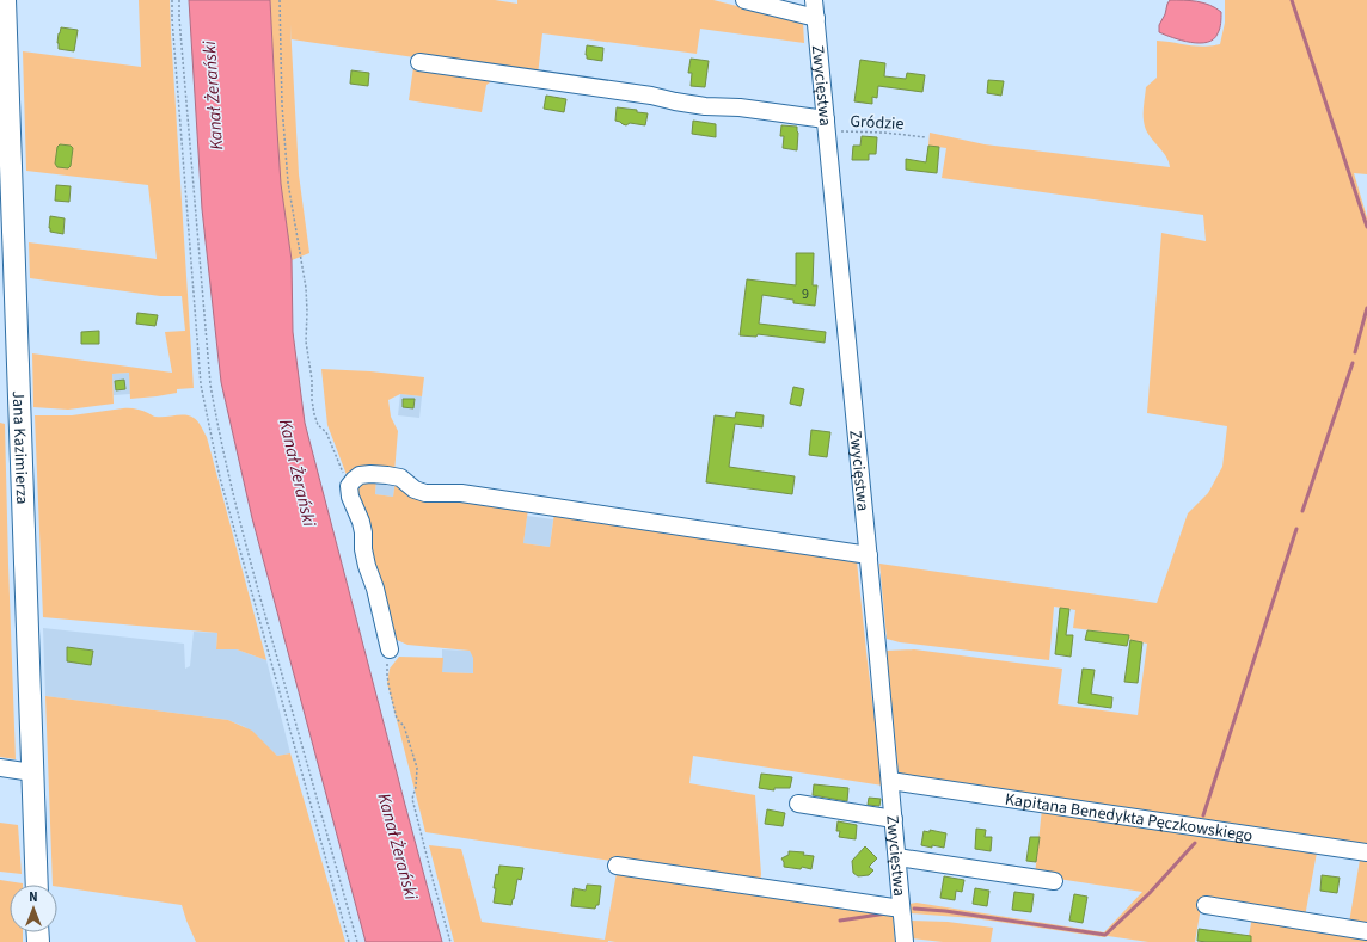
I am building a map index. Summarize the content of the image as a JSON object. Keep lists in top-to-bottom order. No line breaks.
{"streets":{"main road":["Jana Kazimierza"],"street":["Zwycięstwa","Kapitana Benedykta Pęczkowskiego"],"path":["Gródzie"]},"crossings":[["Zwycięstwa","Gródzie"],["Zwycięstwa","Kapitana Benedykta Pęczkowskiego"]],"water":["Kanał Żerański"],"house_numbers":["9"],"north":"top"}
